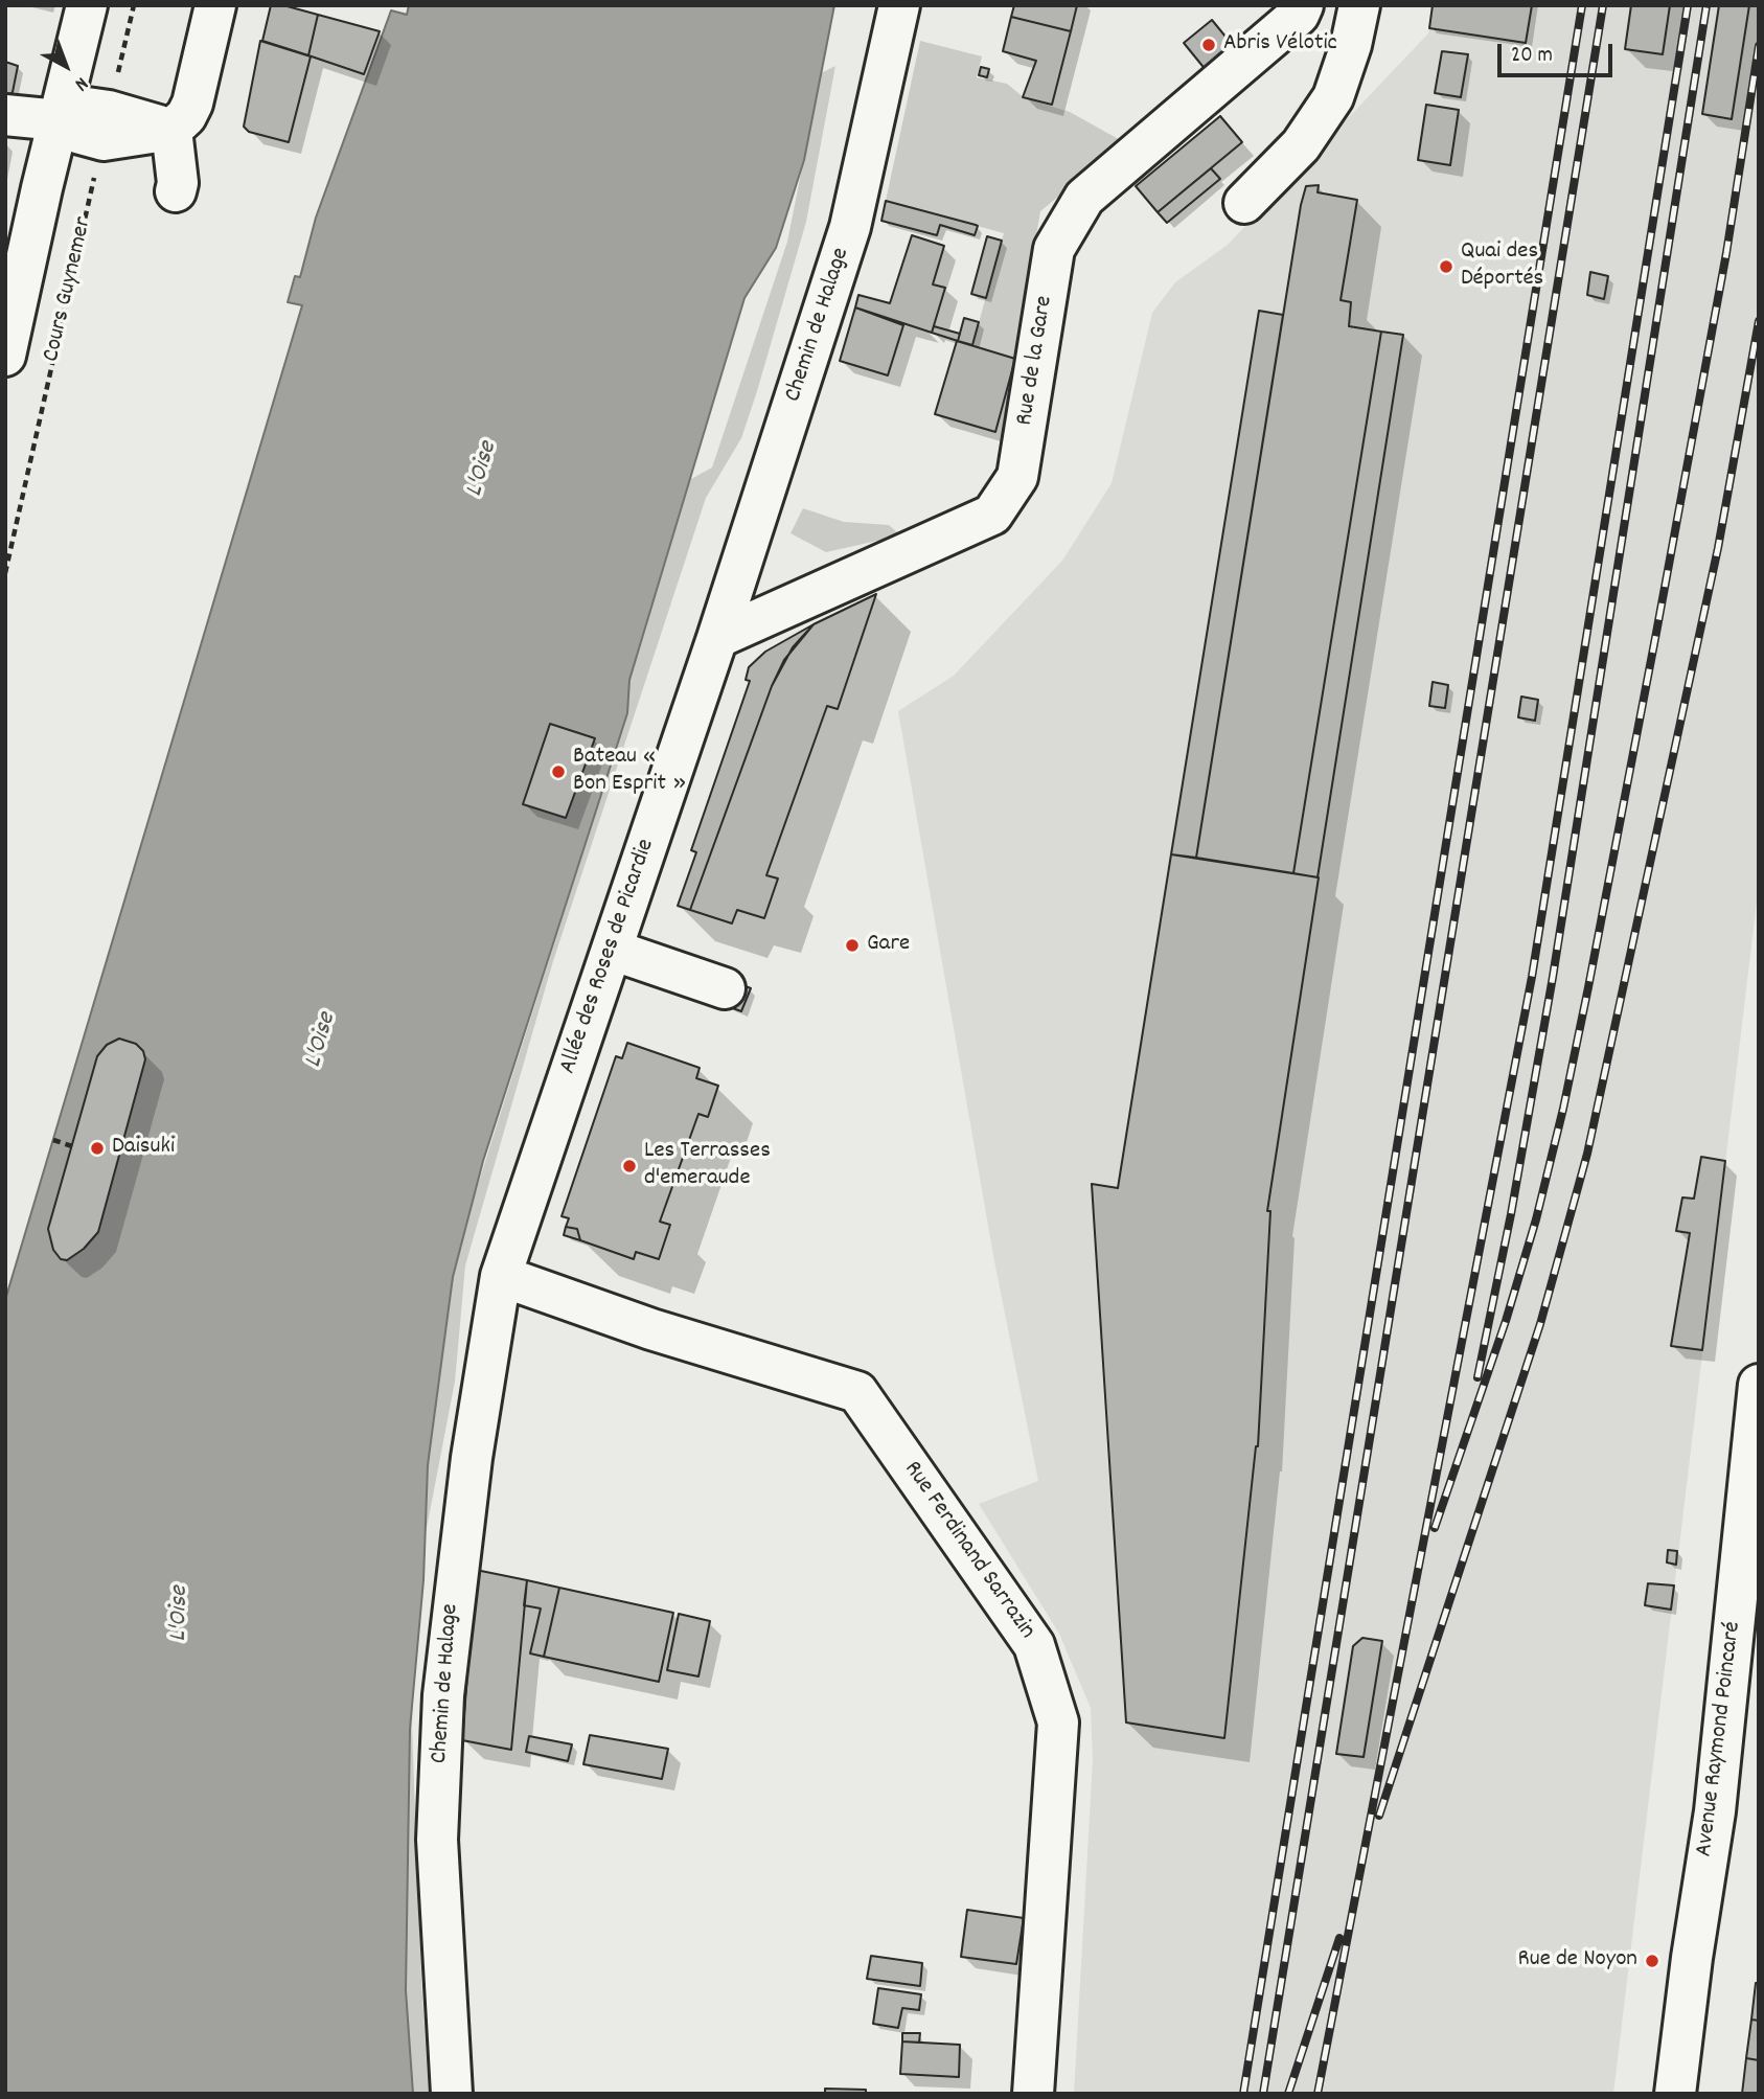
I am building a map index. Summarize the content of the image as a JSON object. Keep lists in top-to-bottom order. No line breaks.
{"streets":{"street":["Cours Guynemer","Chemin de Halage","Rue de la Gare","Allée des Roses de Picardie","Rue Ferdinand Sarrazin","Avenue Raymond Poincaré"]},"crossings":[["Chemin de Halage","Rue de la Gare"],["Chemin de Halage","Allée des Roses de Picardie"],["Chemin de Halage","Rue Ferdinand Sarrazin"],["Rue de la Gare","Allée des Roses de Picardie"],["Allée des Roses de Picardie","Rue Ferdinand Sarrazin"]],"water":["L'Oise"],"places":["Abris Vélotic","Quai des Déportés","Bateau « Bon Esprit »","Gare","Daisuki","Les Terrasses d'emeraude","Rue de Noyon"],"scale_bar":"20 m","north":"bottom right"}
